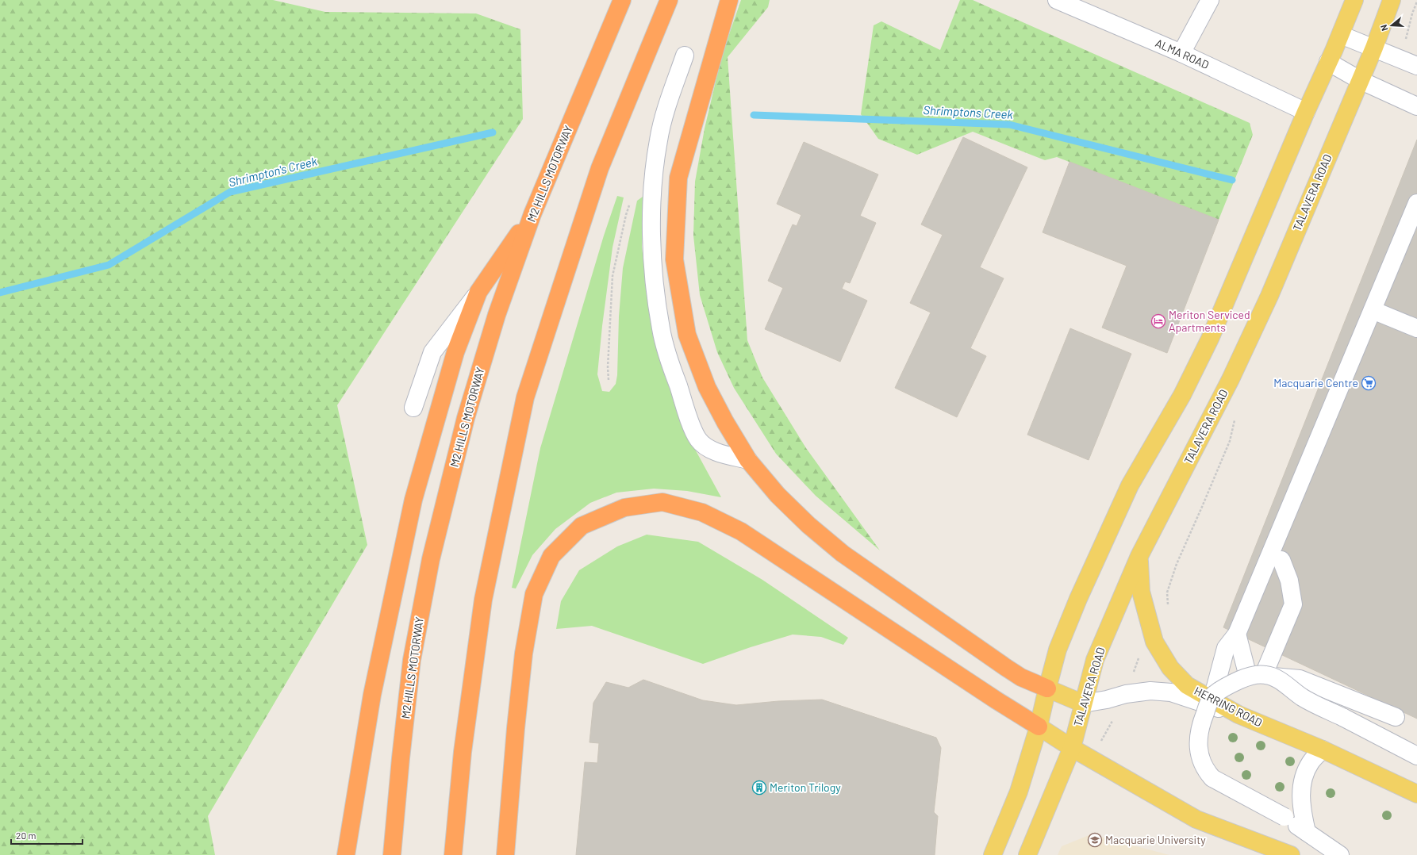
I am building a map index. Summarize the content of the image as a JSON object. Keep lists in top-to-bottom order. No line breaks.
{"streets":{"highway":["M2 HILLS MOTORWAY"],"main road":["TALAVERA ROAD","HERRING ROAD"],"street":["ALMA ROAD"]},"crossings":[["TALAVERA ROAD","HERRING ROAD"]],"water":["Shrimptons Creek","Shrimpton's Creek"],"places":{"hotel":["Meriton Serviced Apartments"],"supermarket":["Macquarie Centre"],"building":["Meriton Trilogy"],"school or university":["Macquarie University"]},"scale_bar":"20 m","north":"left"}
